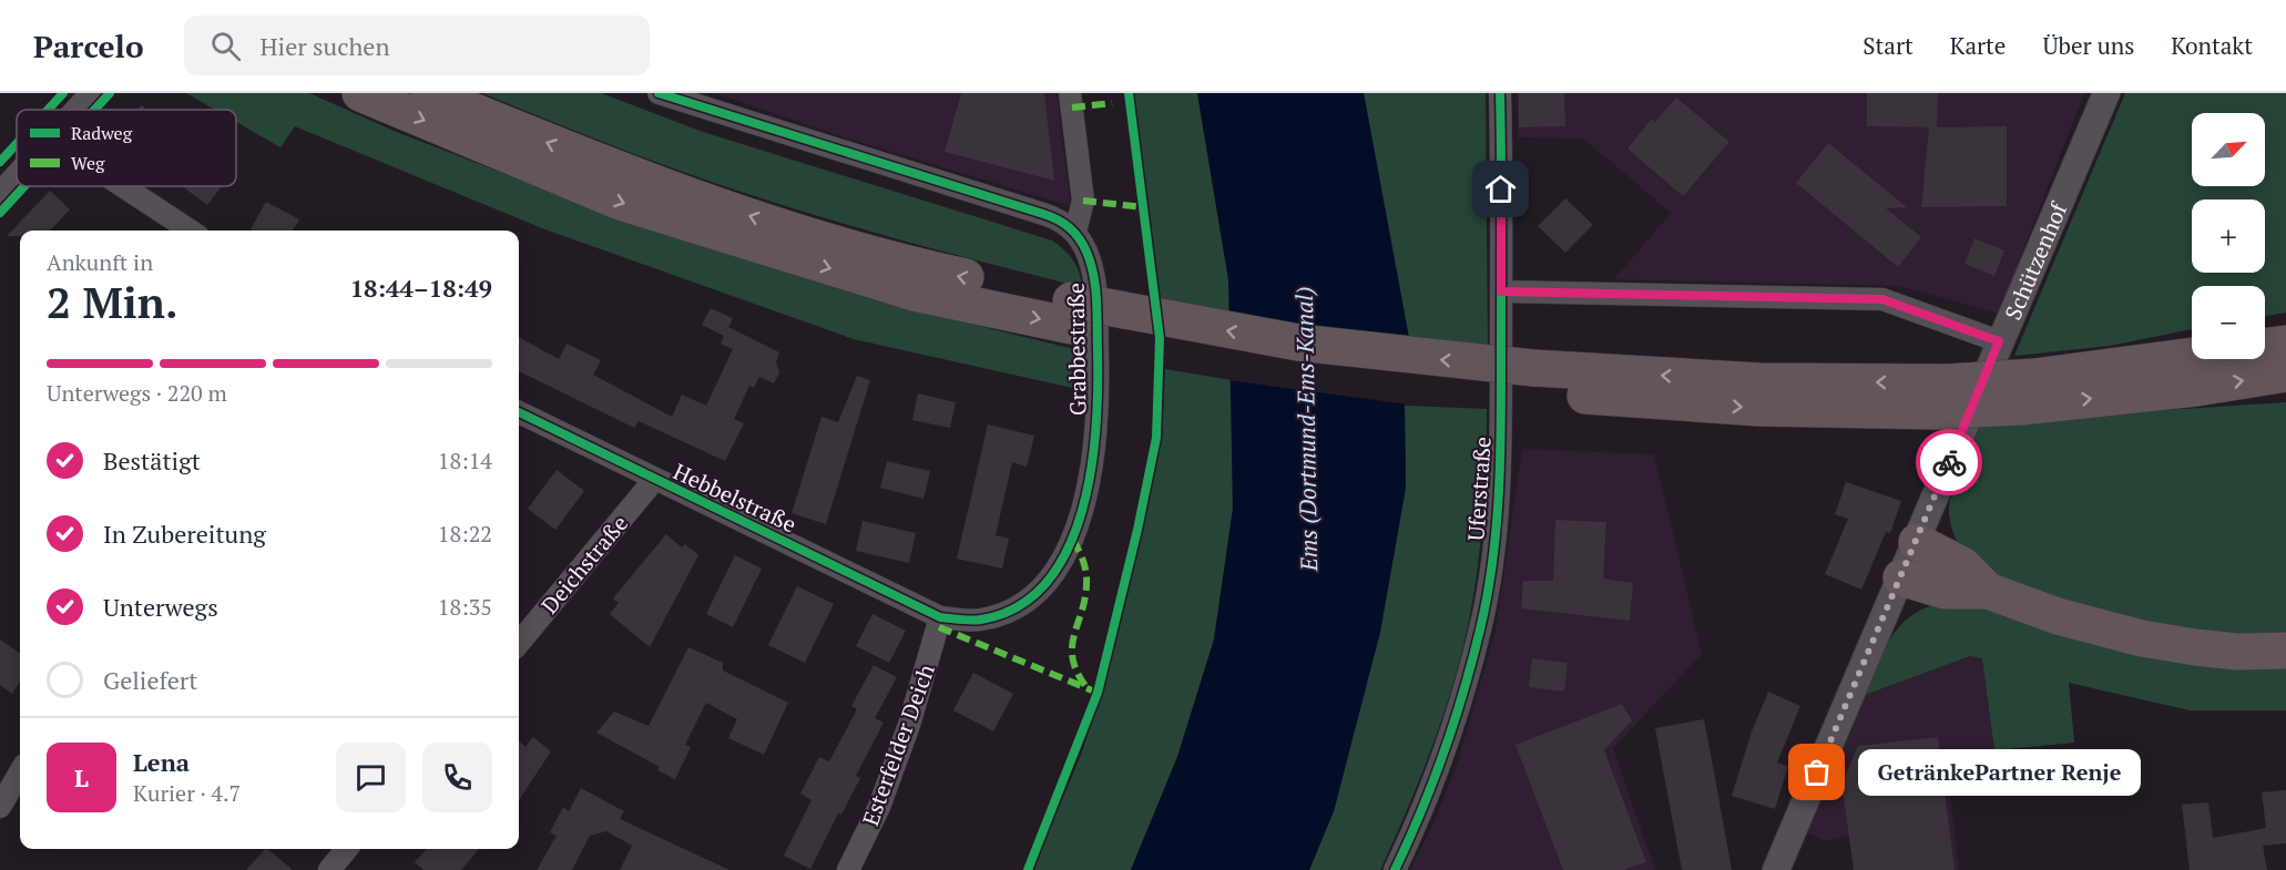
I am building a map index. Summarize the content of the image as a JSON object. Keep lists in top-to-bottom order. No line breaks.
{"streets":{"street":["Schützenhof","Grabbestraße","Uferstraße","Hebbelstraße","Deichstraße","Esterfelder Deich"]},"crossings":[["Grabbestraße","Hebbelstraße"],["Grabbestraße","Esterfelder Deich"],["Hebbelstraße","Deichstraße"],["Hebbelstraße","Esterfelder Deich"]],"water":["Ems (Dortmund-Ems-Kanal)"],"places":["GetränkePartner Renje"],"legend":["Radweg","Weg"],"north":"top right","page":{"header":"Parcelo","search":"Hier suchen","nav":["Start","Karte","Über uns","Kontakt"],"map_buttons":["+","−"],"heading":["2 Min.","Ankunft in","18:44–18:49"],"panel":["Lena","Kurier · 4.7"],"bar":"Unterwegs · 220 m","list":[["Bestätigt","18:14"],["In Zubereitung","18:22"],["Unterwegs","18:35"],"Geliefert"],"round":"L","bubble":"GetränkePartner Renje"}}
